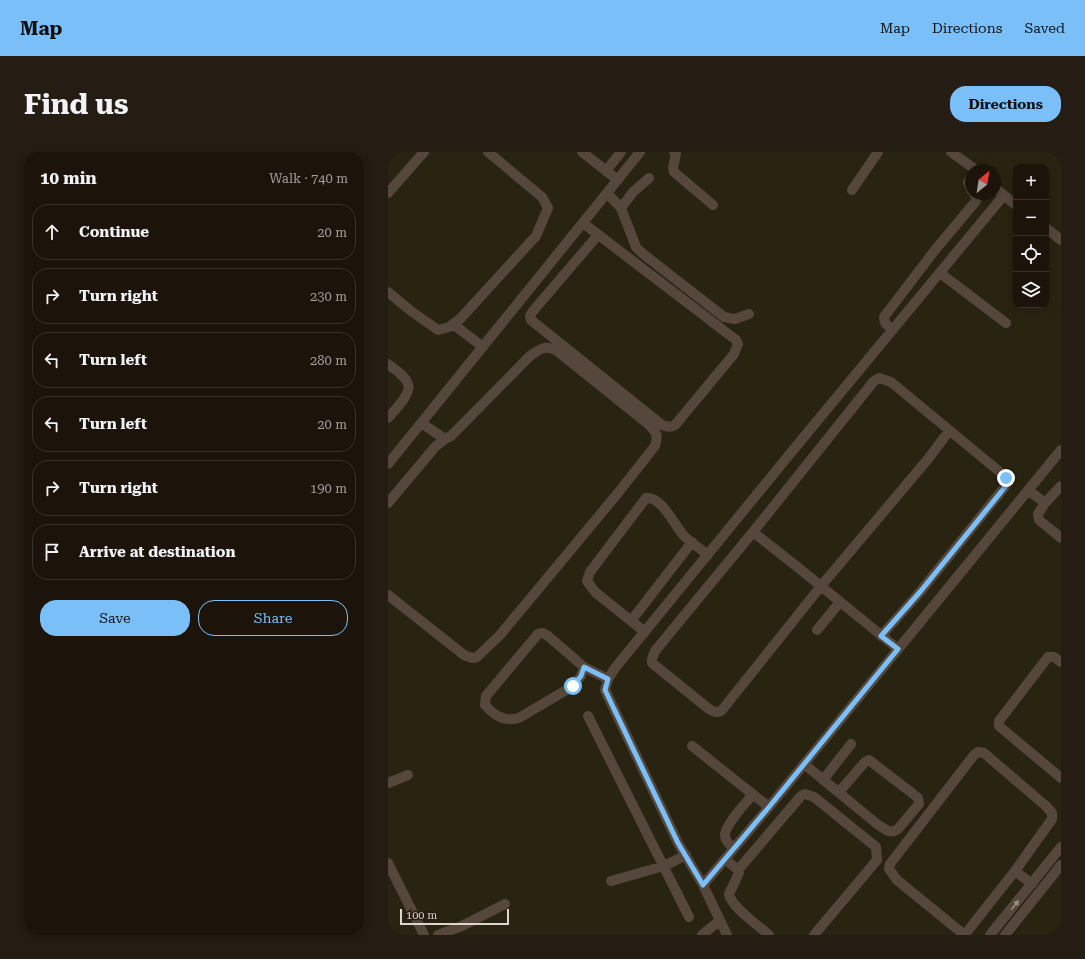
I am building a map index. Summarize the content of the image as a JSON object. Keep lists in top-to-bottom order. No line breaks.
{"scale_bar":"100 m","north":"top right","page":{"header":"Map","nav":["Map","Directions","Saved"],"buttons":["Directions",["Save","Share"]],"title":"Find us","heading":["10 min","Walk · 740 m"],"map_buttons":["+","−"],"list":[["Continue","20 m"],["Turn right","230 m"],["Turn left","280 m"],["Turn left","20 m"],["Turn right","190 m"],"Arrive at destination"],"scale":"100 m"}}
